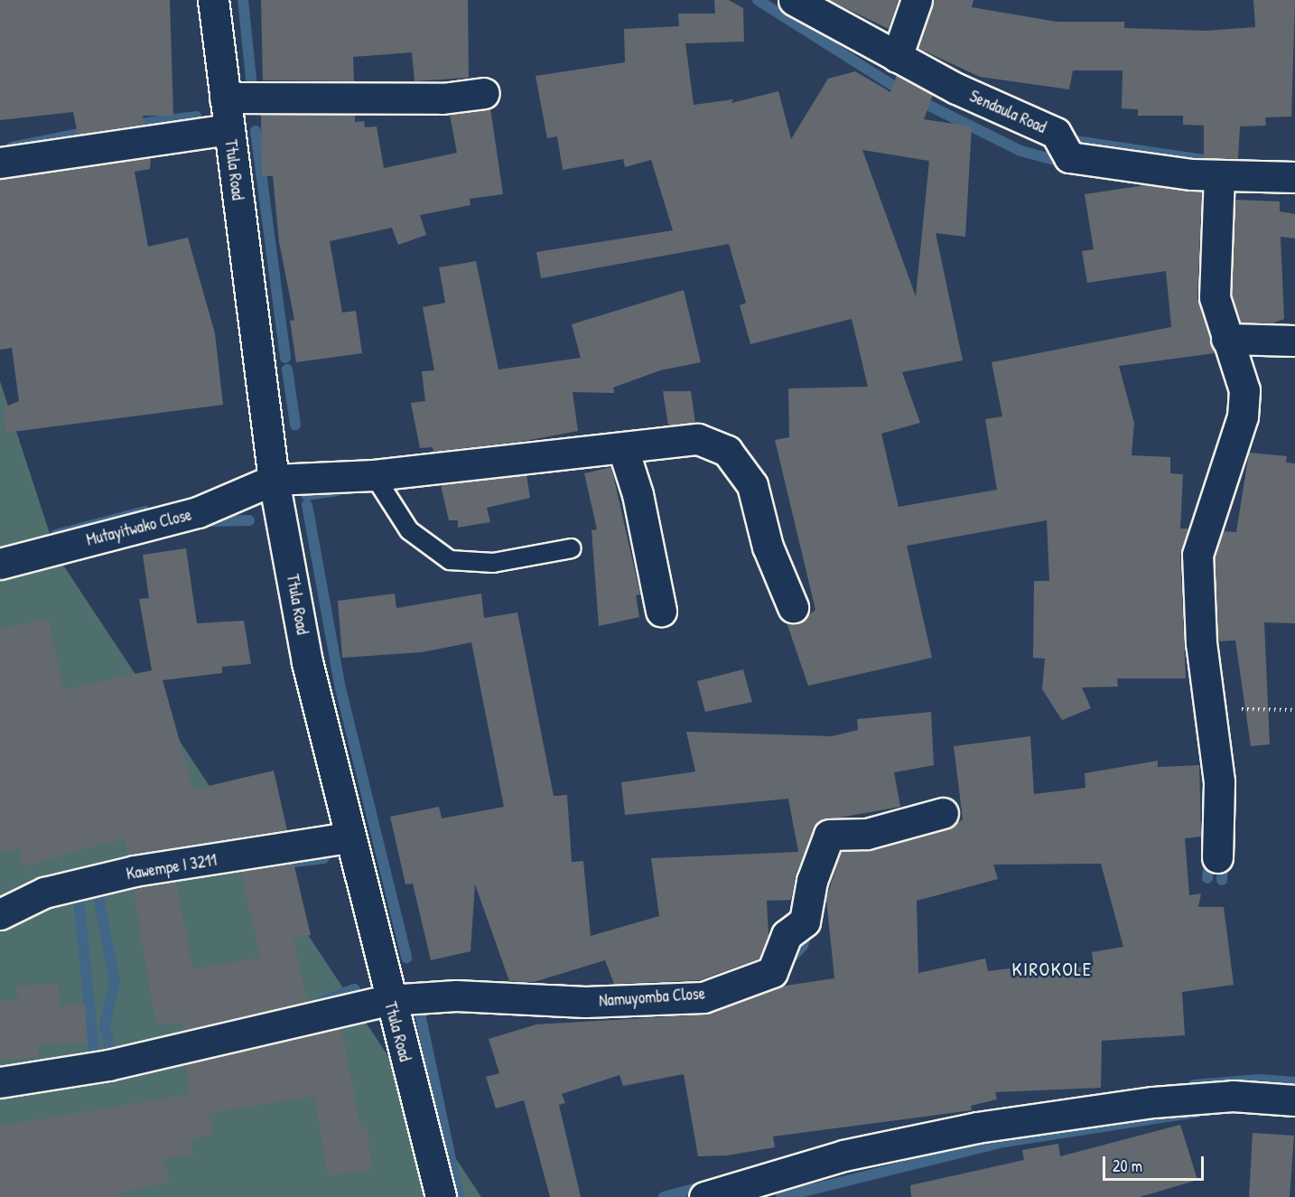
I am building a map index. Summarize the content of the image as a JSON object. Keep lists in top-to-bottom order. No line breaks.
{"streets":{"street":["Sendaula Road","Ttula Road","Mutayitwako Close","Kawempe I 3211","Namuyomba Close"]},"crossings":[["Ttula Road","Mutayitwako Close"],["Ttula Road","Kawempe I 3211"],["Ttula Road","Namuyomba Close"]],"districts":["KIROKOLE"],"scale_bar":"20 m"}
